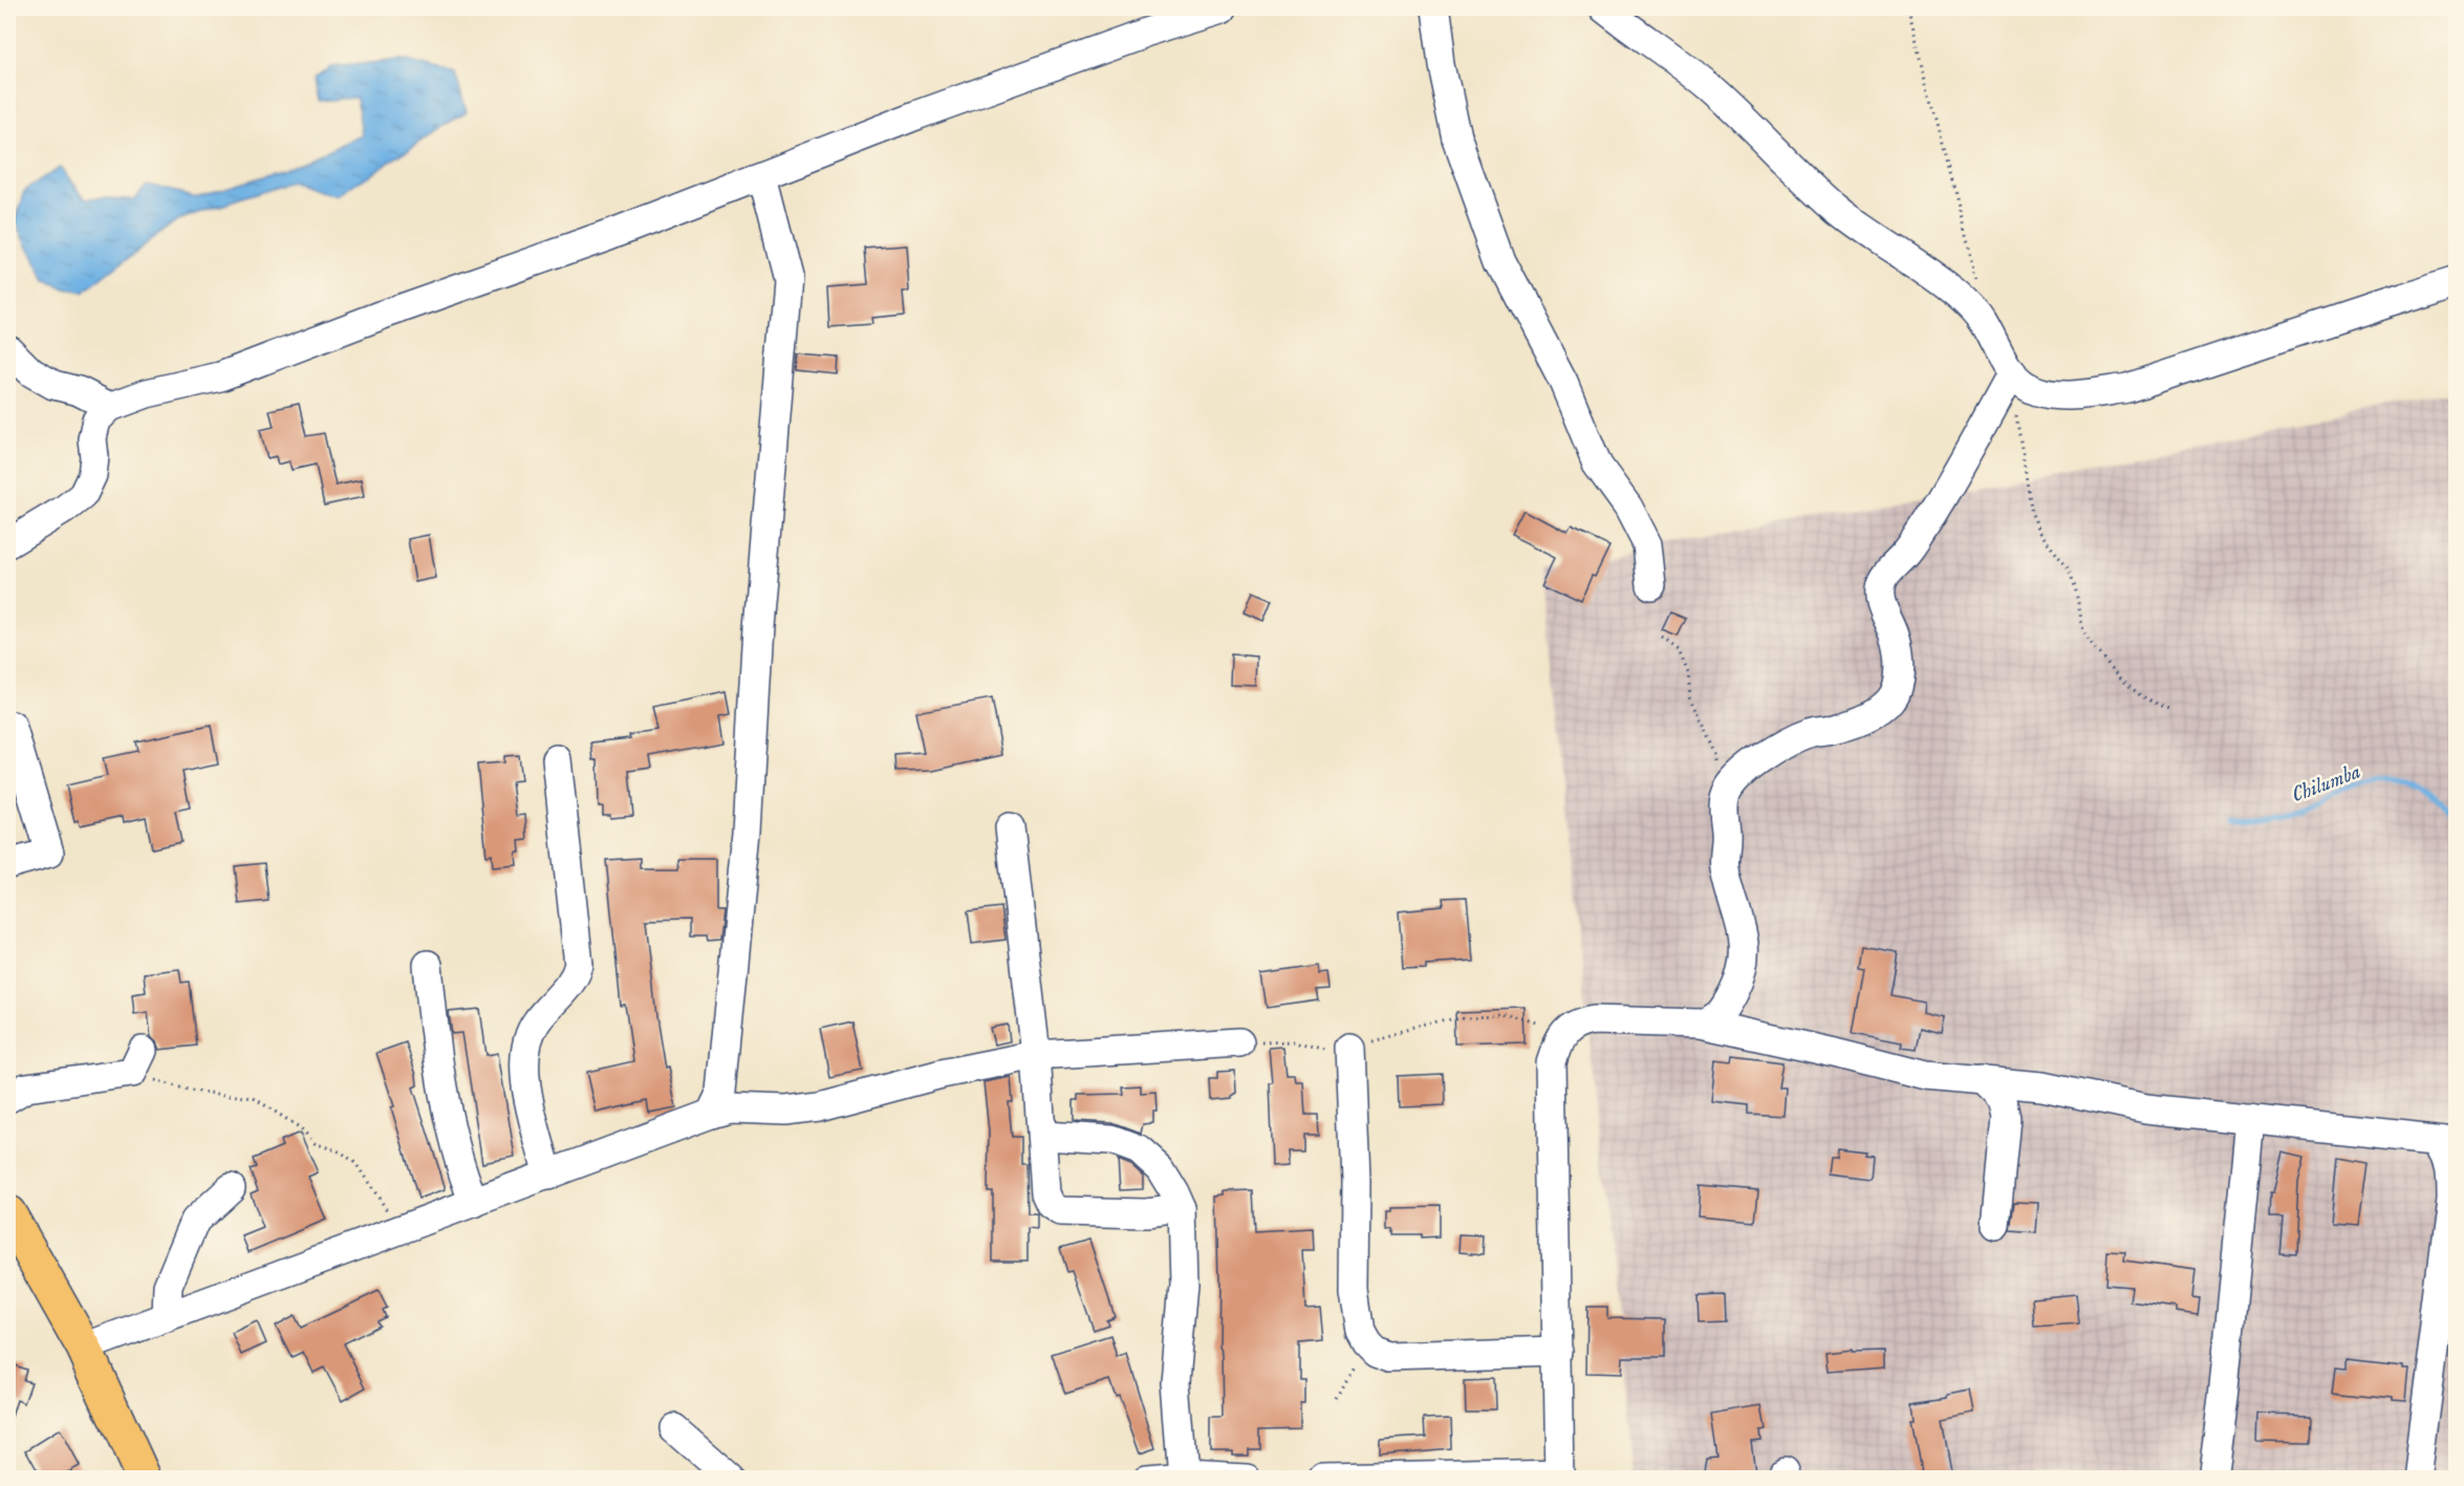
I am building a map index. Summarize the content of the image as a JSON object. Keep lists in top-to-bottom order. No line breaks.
{"water":["Chilumba"]}
